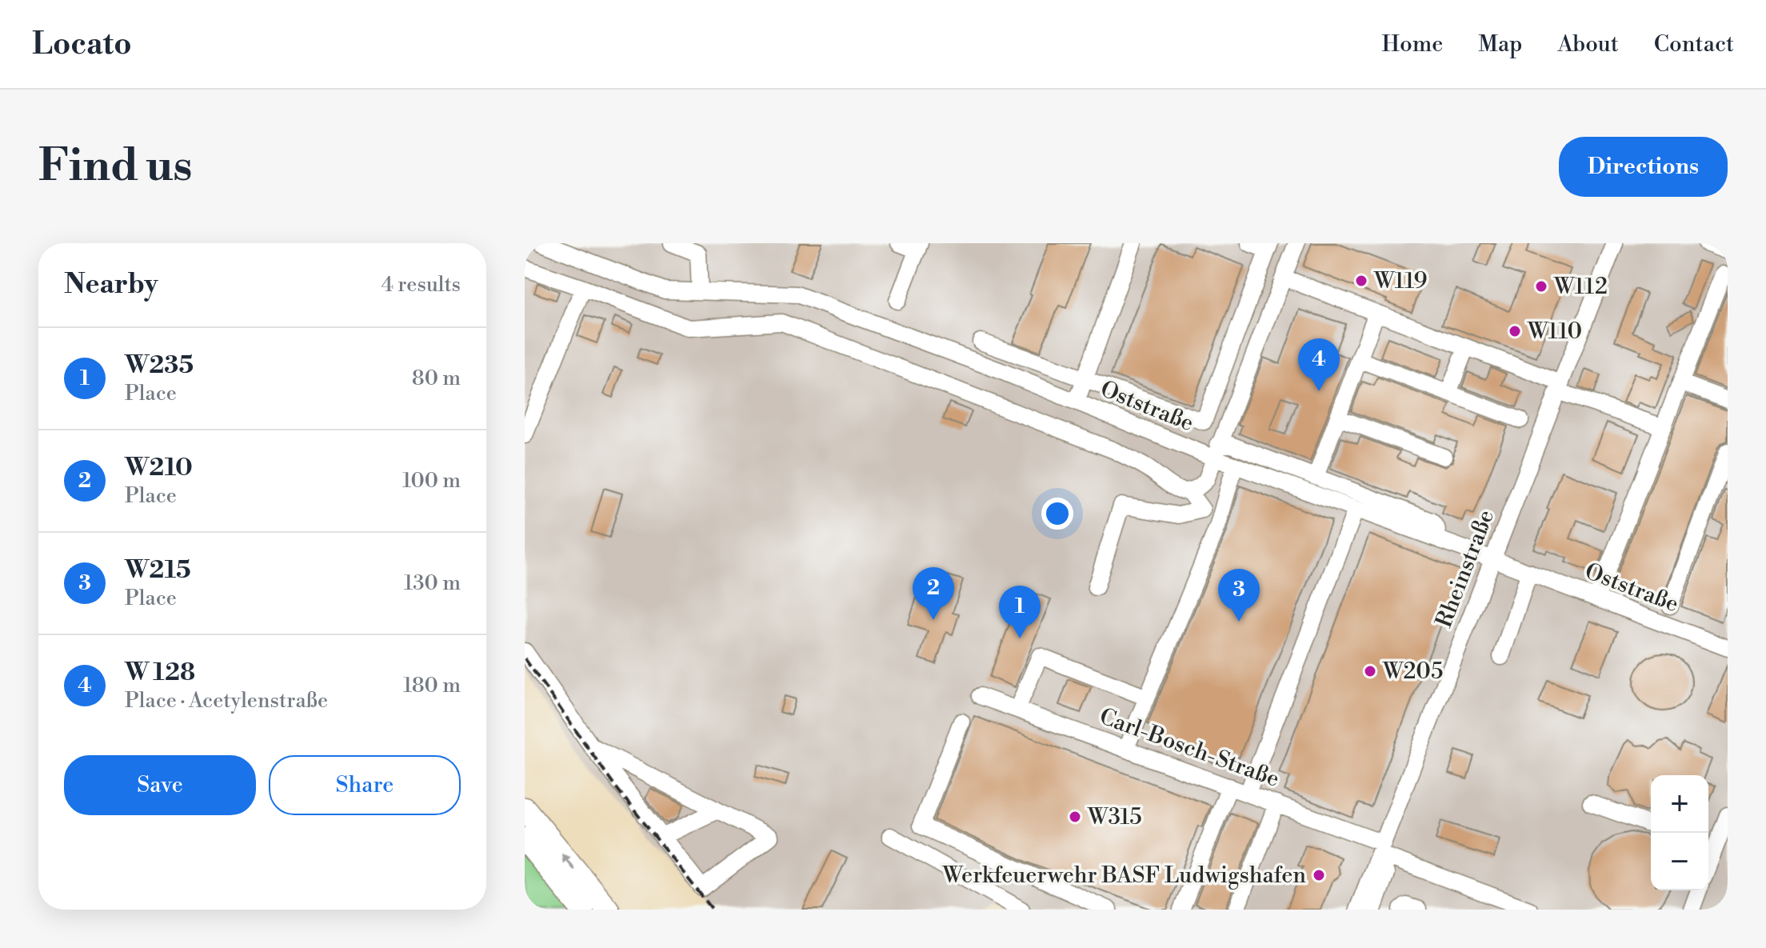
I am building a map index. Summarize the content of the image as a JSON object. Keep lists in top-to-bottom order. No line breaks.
{"streets":{"street":["Oststraße","Rheinstraße","Carl-Bosch-Straße"]},"crossings":[["Oststraße","Rheinstraße"],["Rheinstraße","Carl-Bosch-Straße"]],"places":["W119","W112","W110","W205","W315","Werkfeuerwehr BASF Ludwigshafen"],"page":{"header":"Locato","nav":["Home","Map","About","Contact"],"buttons":["Directions",["Save","Share"]],"title":"Find us","heading":["Nearby","4 results"],"list":[{"mark":"1","name":"W235","note":"Place","value":"80 m"},{"mark":"2","name":"W210","note":"Place","value":"100 m"},{"mark":"3","name":"W215","note":"Place","value":"130 m"},{"mark":"4","name":"W 128","note":"Place · Acetylenstraße","value":"180 m"}],"pins":["4","2","3","1"],"map_buttons":["+","−"]}}
